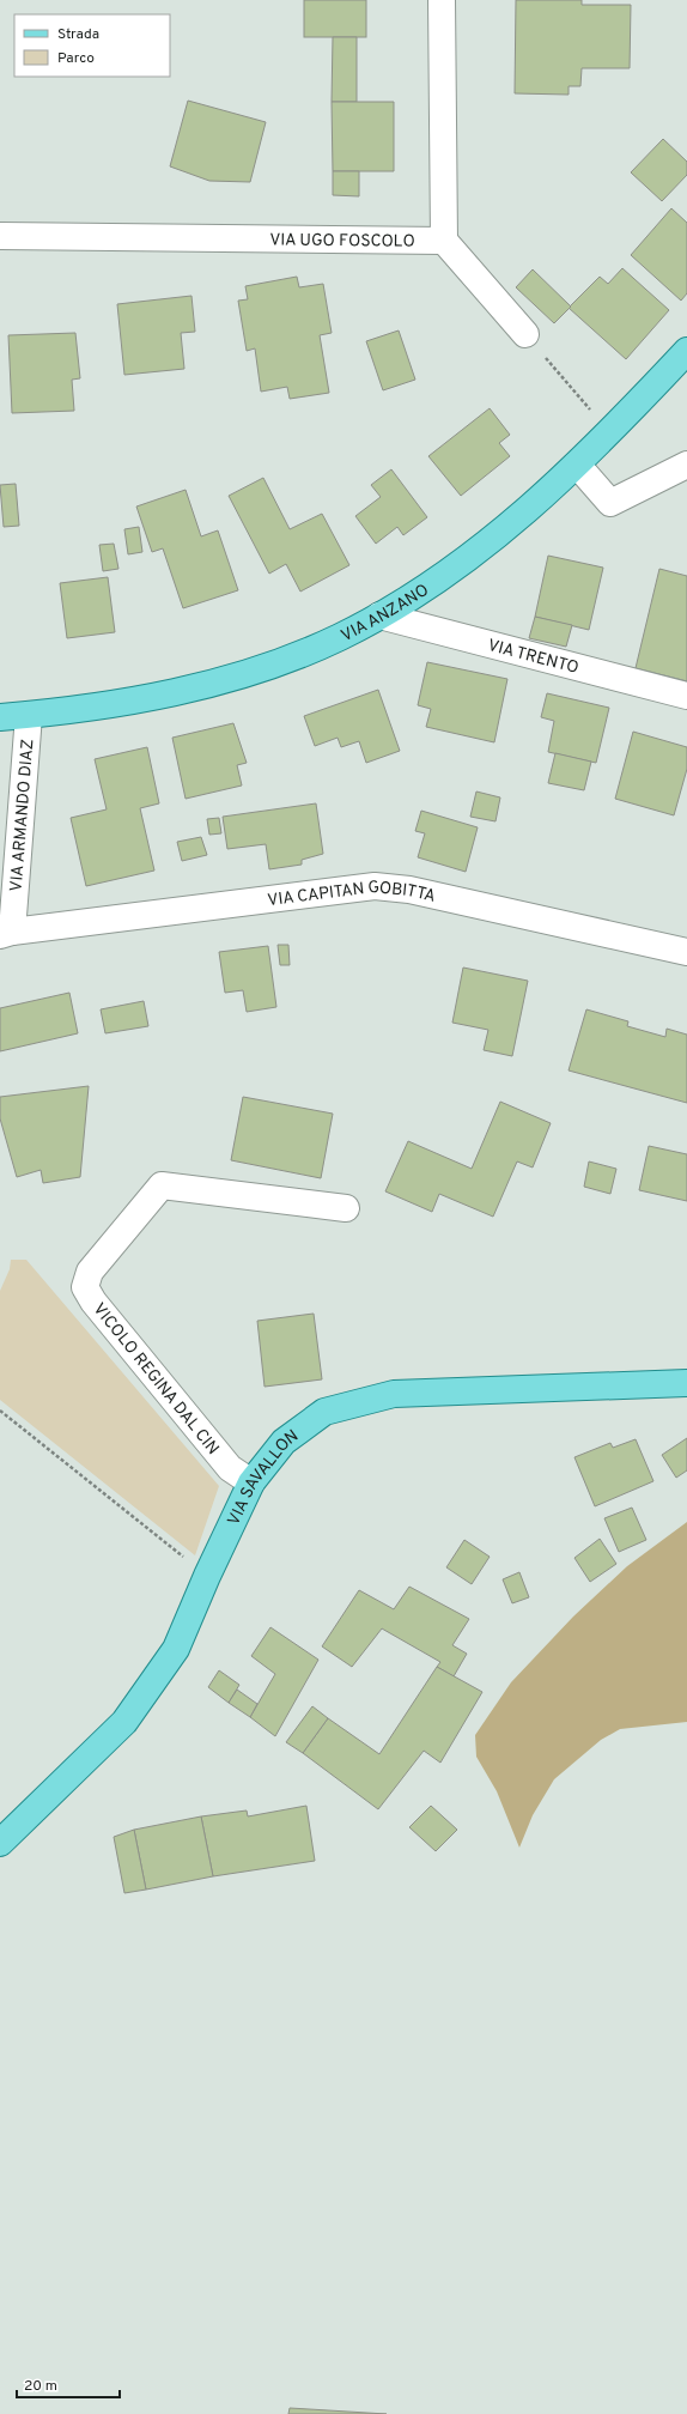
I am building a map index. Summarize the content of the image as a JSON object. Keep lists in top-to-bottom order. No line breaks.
{"streets":{"main road":["VIA ANZANO","VIA SAVALLON"],"street":["VIA UGO FOSCOLO","VIA TRENTO","VIA ARMANDO DIAZ","VIA CAPITAN GOBITTA","VICOLO REGINA DAL CIN"]},"crossings":[["VIA ANZANO","VIA TRENTO"],["VIA ANZANO","VIA ARMANDO DIAZ"],["VIA ARMANDO DIAZ","VIA CAPITAN GOBITTA"],["VICOLO REGINA DAL CIN","VIA SAVALLON"]],"legend":["Strada","Parco"],"scale_bar":"20 m"}
